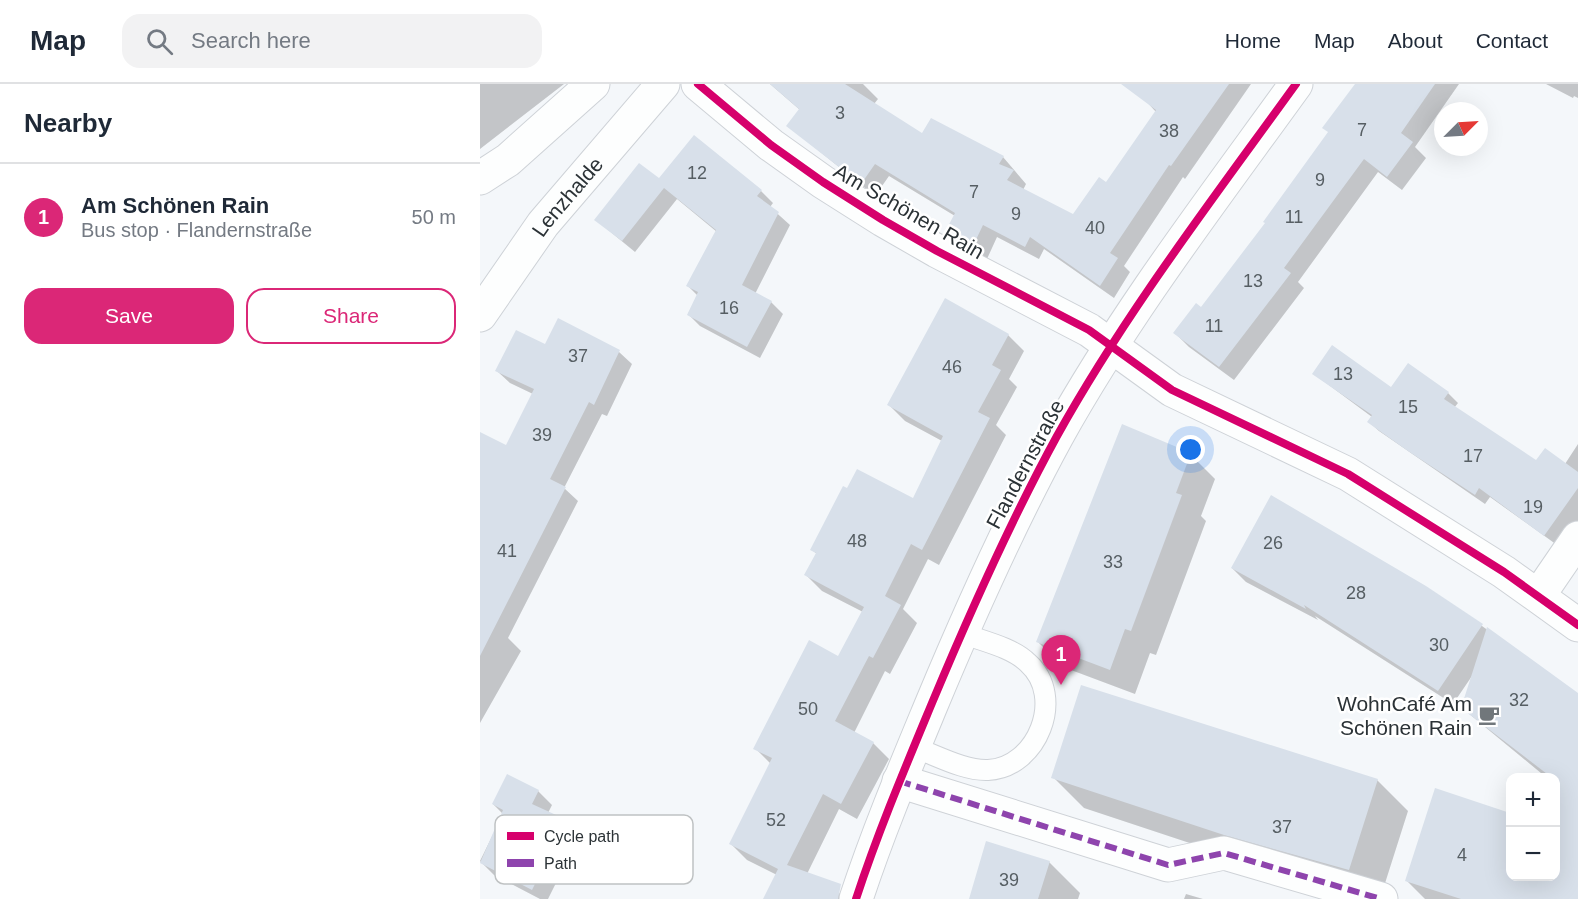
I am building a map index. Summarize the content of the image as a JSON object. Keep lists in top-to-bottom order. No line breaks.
{"streets":{"street":["Lenzhalde","Am Schönen Rain","Flandernstraße"]},"crossings":[["Am Schönen Rain","Flandernstraße"]],"places":{"cafe":["WohnCafé Am Schönen Rain"]},"house_numbers":["3","7","38","12","9","7","9","11","40","13","16","11","37","46","13","15","39","17","19","48","26","41","33","28","30","32","50","52","37","4","39"],"legend":["Cycle path","Path"],"north":"top right","page":{"header":"Map","search":"Search here","nav":["Home","Map","About","Contact"],"heading":"Nearby","list":[{"mark":"1","name":"Am Schönen Rain","note":"Bus stop · Flandernstraße","value":"50 m"}],"buttons":["Save","Share"],"pins":"1","map_buttons":["+","−"]}}
